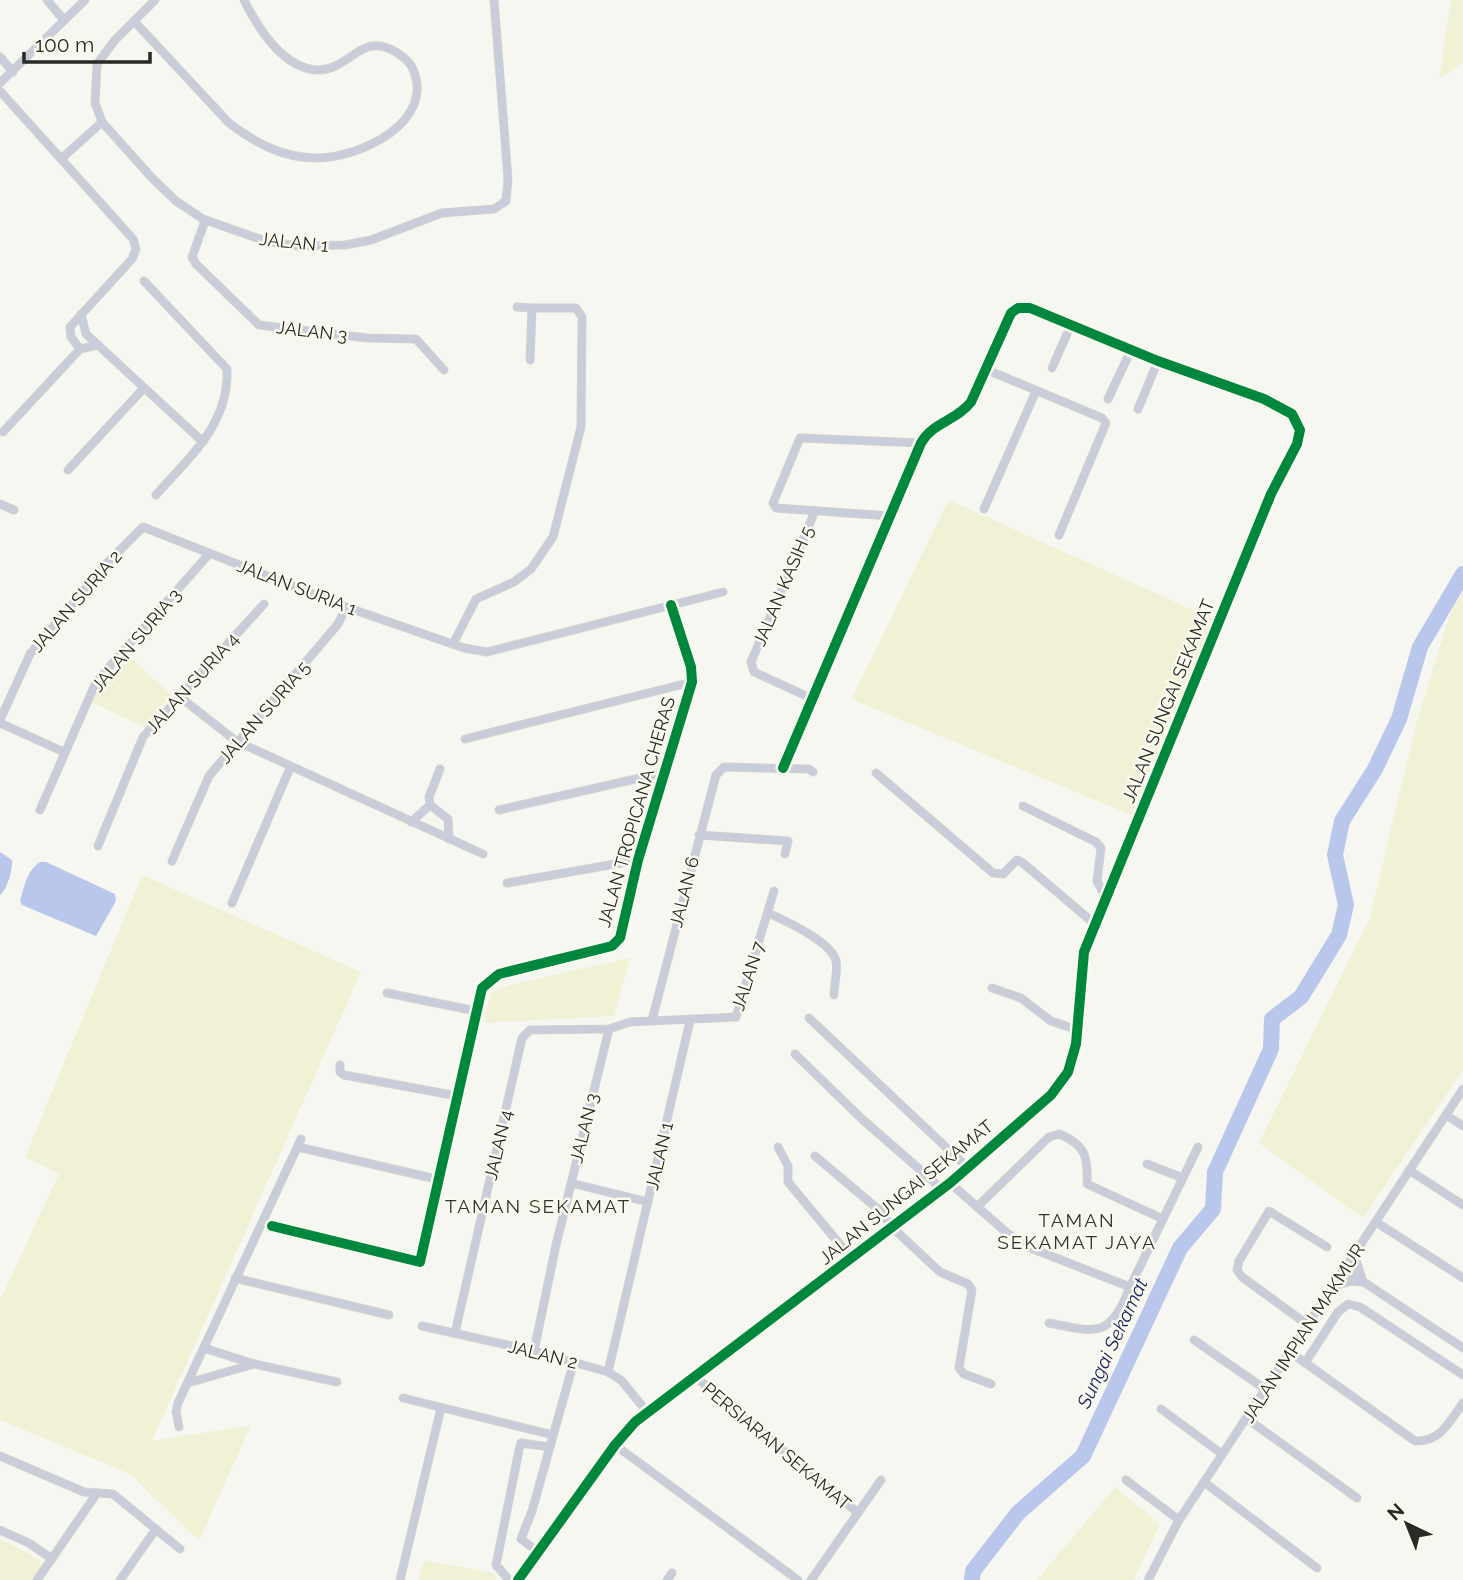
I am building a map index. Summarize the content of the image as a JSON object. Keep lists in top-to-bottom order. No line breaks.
{"streets":{"street":["JALAN 1","JALAN 3","JALAN KASIH 5","JALAN SURIA 1","JALAN SURIA 2","JALAN SURIA 3","JALAN SURIA 4","JALAN SUNGAI SEKAMAT","JALAN SURIA 5","JALAN TROPICANA CHERAS","JALAN 6","JALAN 7","JALAN 4","JALAN IMPIAN MAKMUR","JALAN 2","PERSIARAN SEKAMAT"]},"crossings":[["JALAN 1","JALAN 3"],["JALAN 1","JALAN 7"],["JALAN 1","JALAN 2"],["JALAN 3","JALAN 4"],["JALAN 3","JALAN 2"],["JALAN KASIH 5","JALAN SUNGAI SEKAMAT"],["JALAN SURIA 1","JALAN SURIA 2"],["JALAN SURIA 1","JALAN SURIA 3"],["JALAN SURIA 1","JALAN SURIA 5"],["JALAN SURIA 1","JALAN TROPICANA CHERAS"],["JALAN SUNGAI SEKAMAT","JALAN 6"],["JALAN SUNGAI SEKAMAT","JALAN 2"],["JALAN SUNGAI SEKAMAT","PERSIARAN SEKAMAT"],["JALAN 4","JALAN 2"]],"districts":["TAMAN SEKAMAT","TAMAN SEKAMAT JAYA"],"water":["Sungai Sekamat"],"scale_bar":"100 m","north":"top left"}
